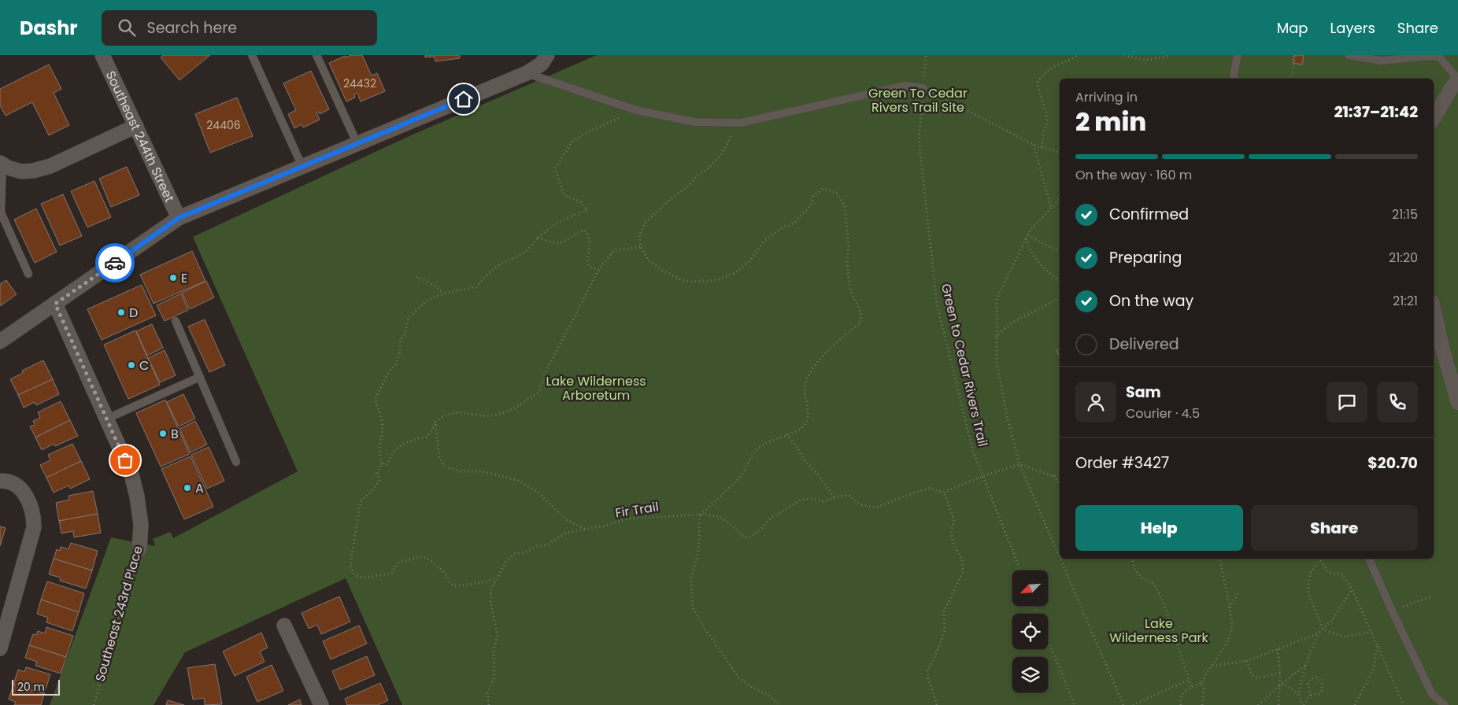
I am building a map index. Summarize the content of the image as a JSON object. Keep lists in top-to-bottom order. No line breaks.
{"streets":{"street":["Southeast 244th Street","Southeast 243rd Place"],"path":["Green to Cedar Rivers Trail","Fir Trail"]},"parks":["Green To Cedar Rivers Trail Site","Lake Wilderness Arboretum","Lake Wilderness Park"],"places":["E","D","C","B","A"],"house_numbers":["24432","24406"],"scale_bar":"20 m","north":"bottom left","page":{"header":"Dashr","search":"Search here","nav":["Map","Layers","Share"],"heading":["2 min","Arriving in","21:37–21:42"],"panel":["Sam","Courier · 4.5","Order #3427","$20.70"],"bar":"On the way · 160 m","list":[["Confirmed","21:15"],["Preparing","21:20"],["On the way","21:21"],"Delivered"],"buttons":["Help","Share"],"scale":"20 m"}}
